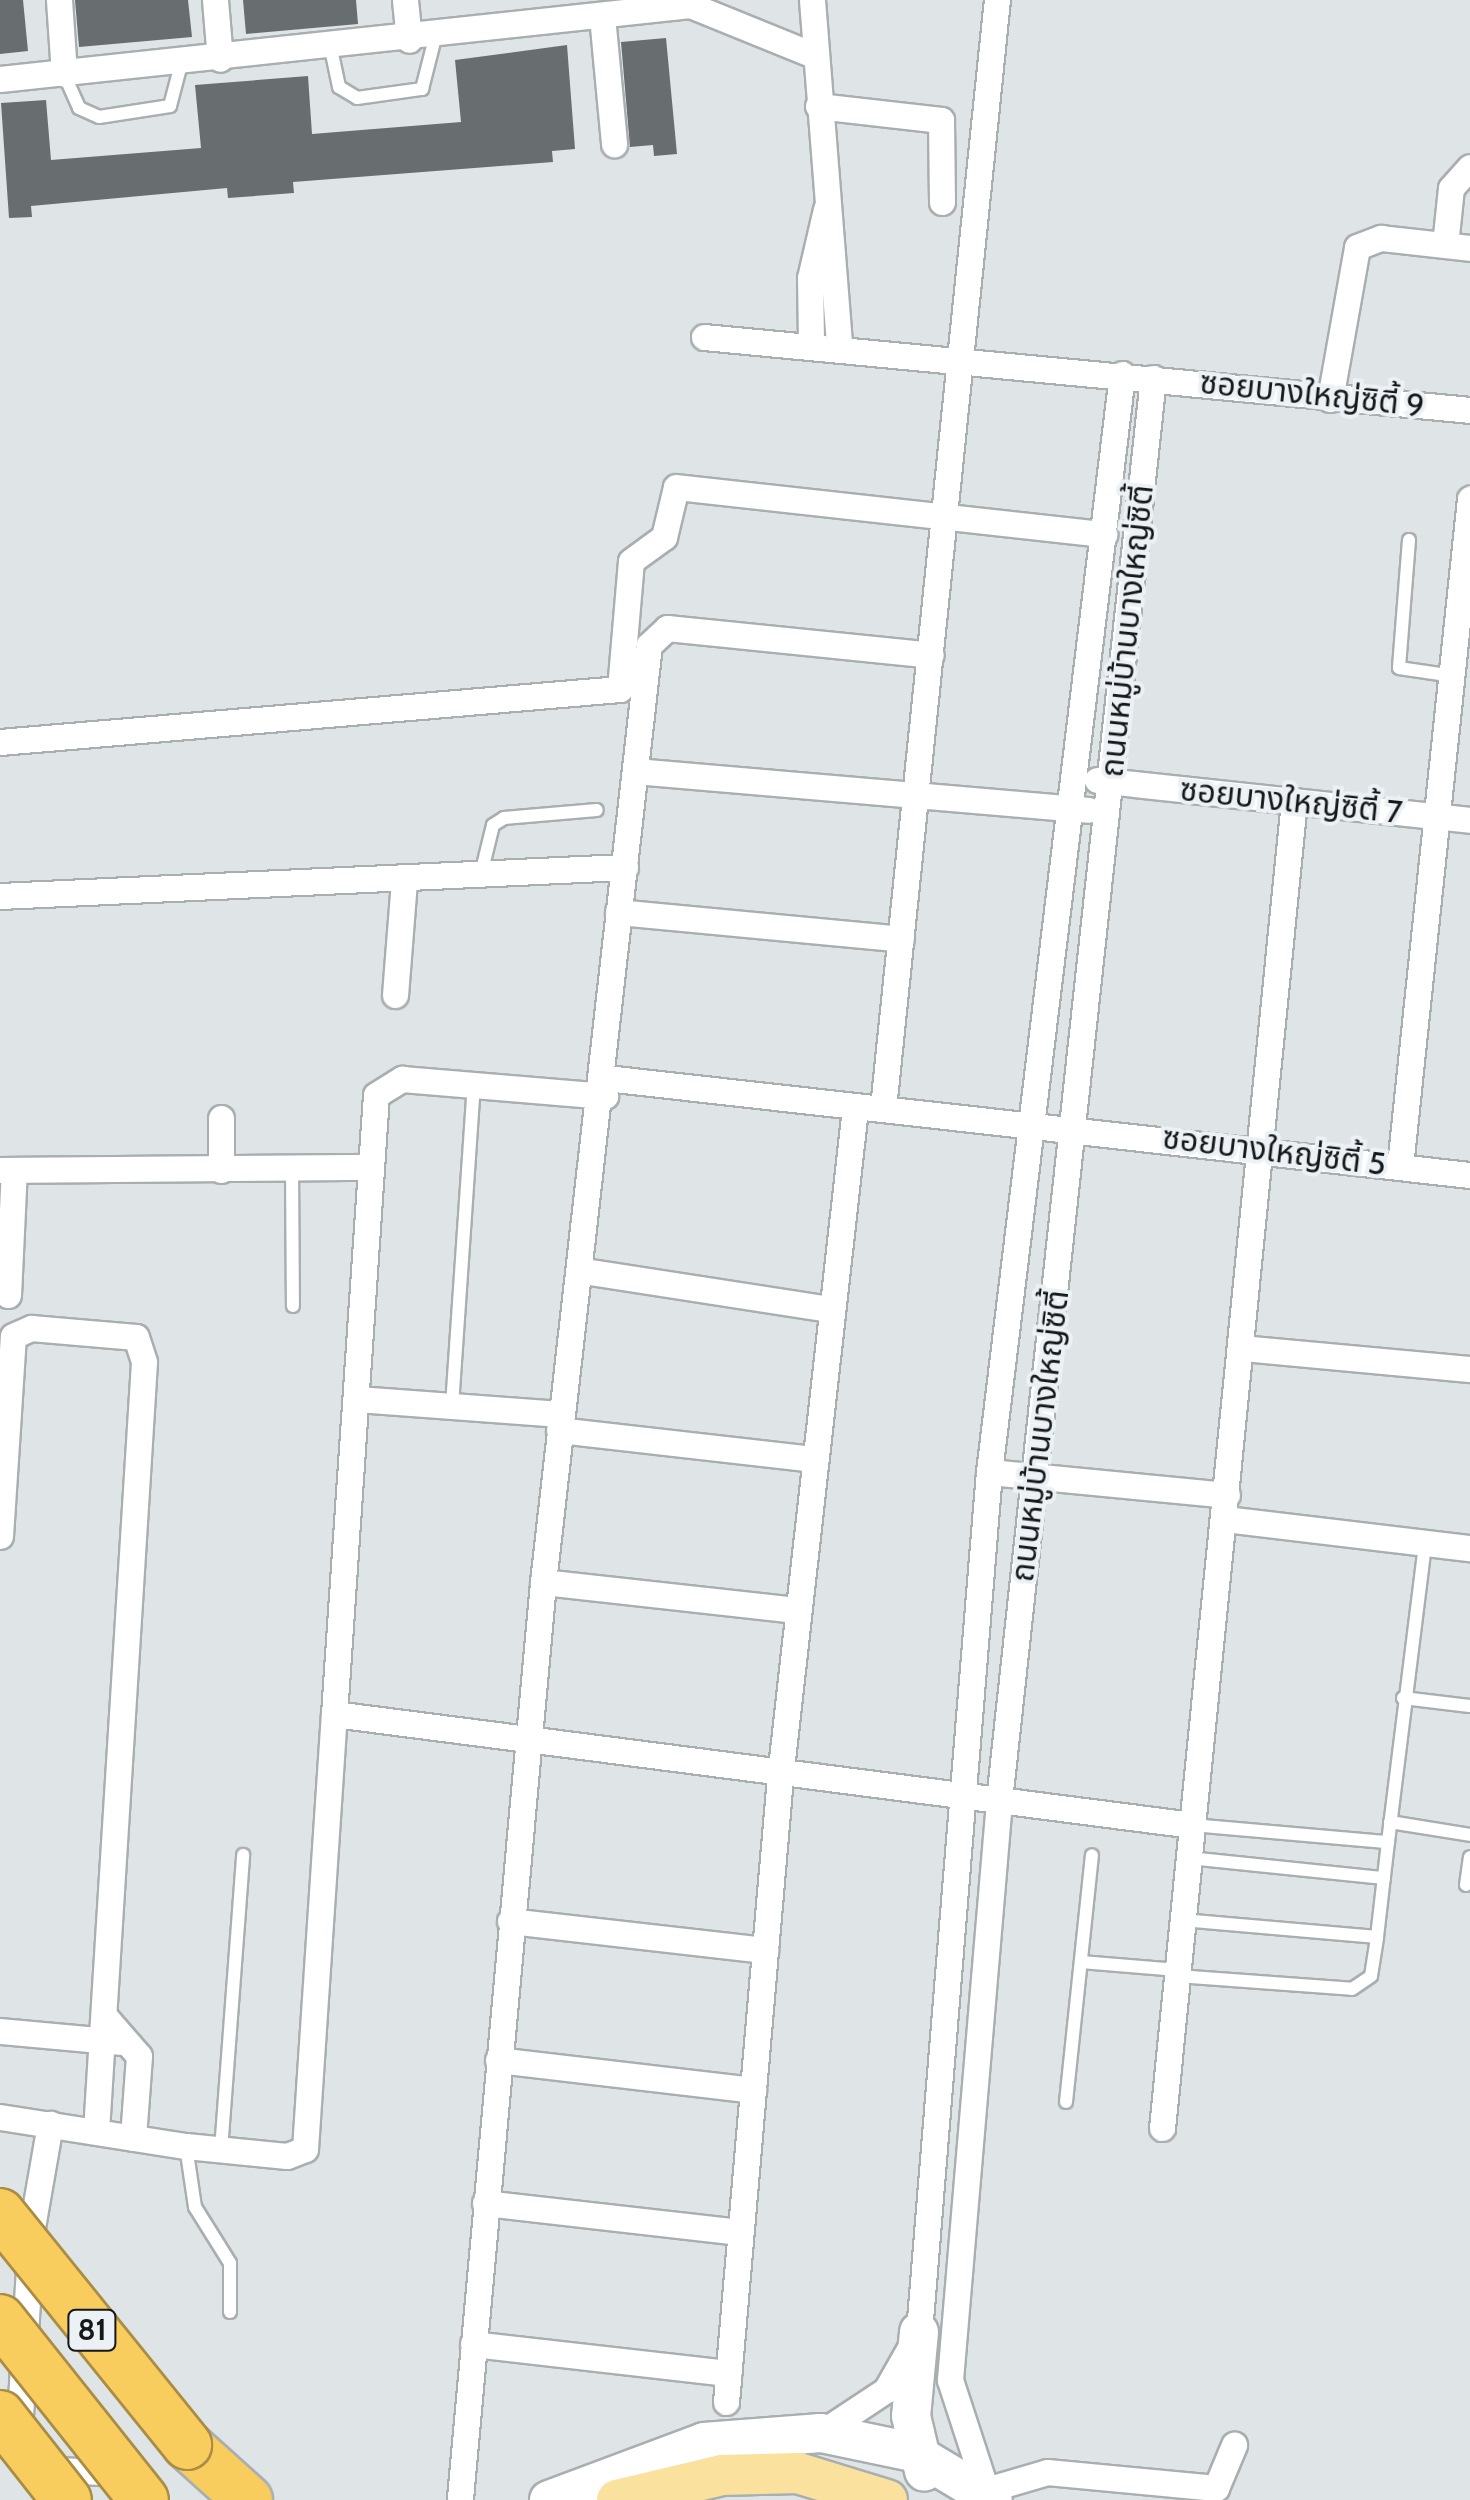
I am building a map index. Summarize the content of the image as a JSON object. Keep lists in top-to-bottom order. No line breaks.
{"streets":{"highway":["81"],"street":["ซอยบางใหญ่ซิตี้ 9","ถนนหมู่บ้านบางใหญ่ซิตี้","ซอยบางใหญ่ซิตี้ 7","ซอยบางใหญ่ซิตี้ 5"]},"crossings":[["ซอยบางใหญ่ซิตี้ 9","ถนนหมู่บ้านบางใหญ่ซิตี้"],["ถนนหมู่บ้านบางใหญ่ซิตี้","ซอยบางใหญ่ซิตี้ 7"],["ถนนหมู่บ้านบางใหญ่ซิตี้","ซอยบางใหญ่ซิตี้ 5"]]}
